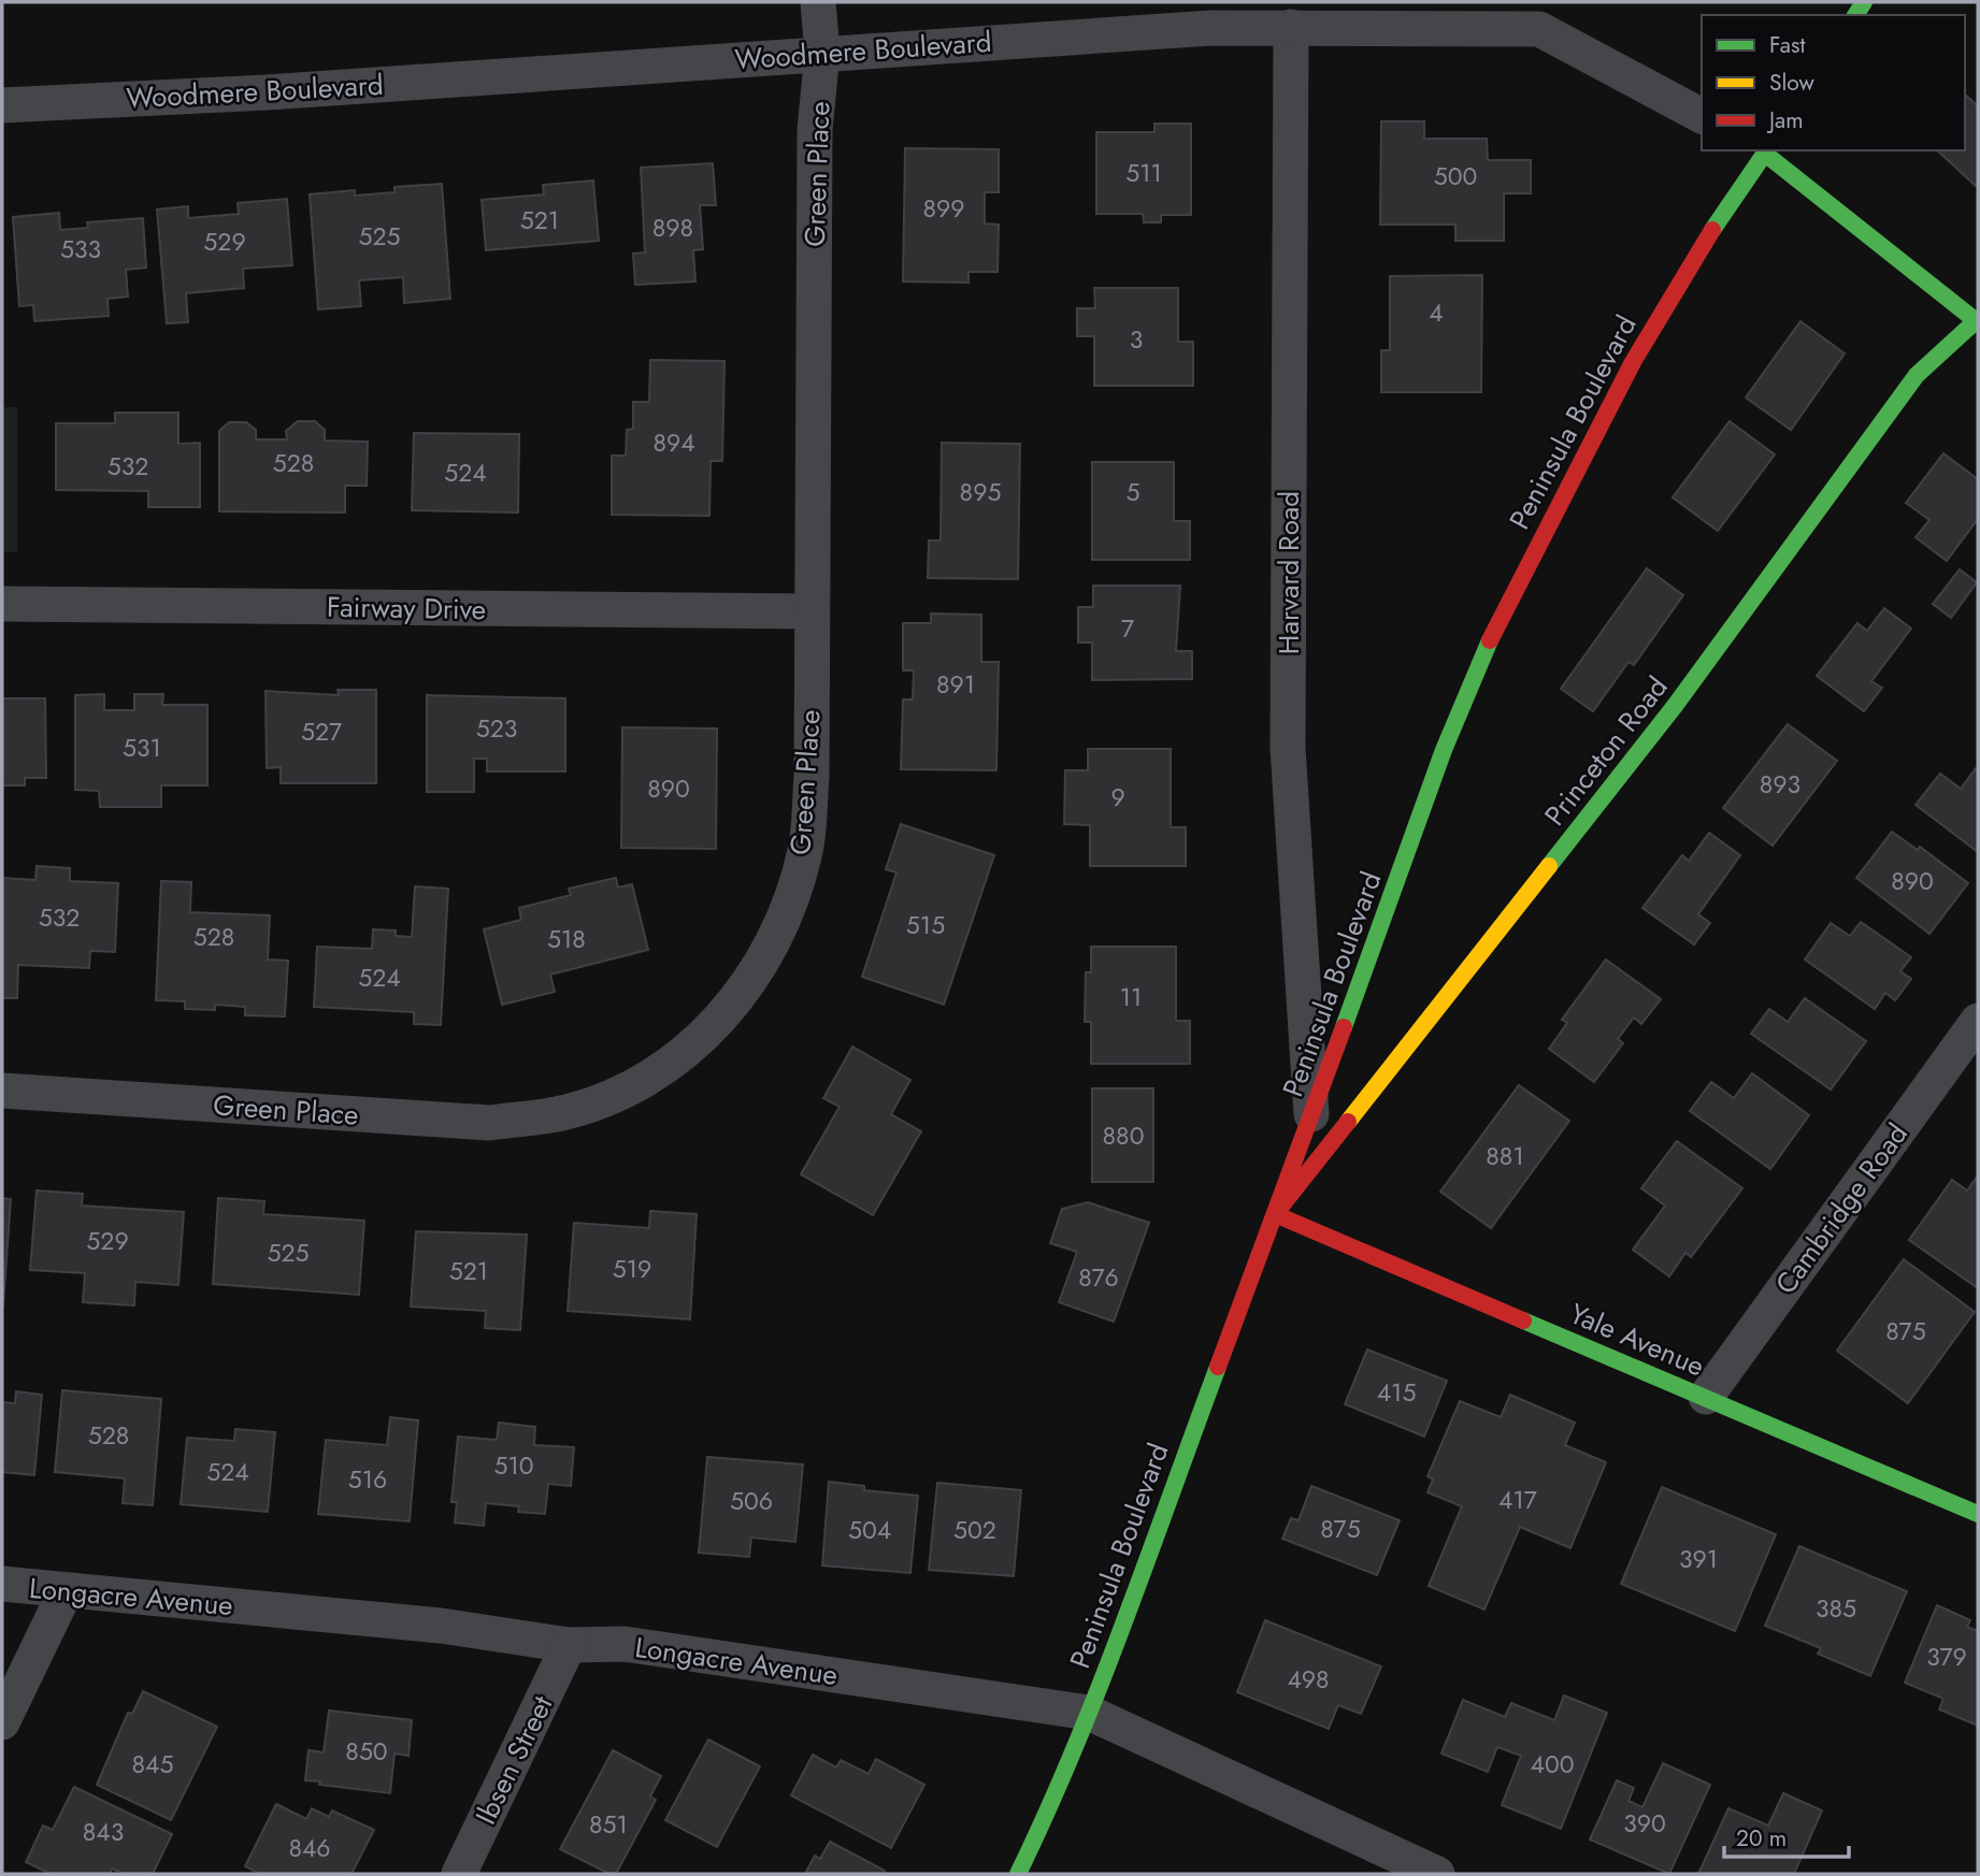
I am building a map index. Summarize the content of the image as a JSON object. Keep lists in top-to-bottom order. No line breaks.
{"streets":{"street":["Woodmere Boulevard","Green Place","Peninsula Boulevard","Harvard Road","Fairway Drive","Princeton Road","Cambridge Road","Yale Avenue","Longacre Avenue","Ibsen Street"]},"crossings":[["Woodmere Boulevard","Green Place"],["Woodmere Boulevard","Harvard Road"],["Green Place","Fairway Drive"],["Peninsula Boulevard","Harvard Road"],["Peninsula Boulevard","Princeton Road"],["Peninsula Boulevard","Yale Avenue"],["Peninsula Boulevard","Longacre Avenue"],["Princeton Road","Yale Avenue"],["Cambridge Road","Yale Avenue"],["Longacre Avenue","Ibsen Street"]],"house_numbers":["511","500","899","521","898","525","529","533","4","3","894","528","532","524","895","5","7","891","523","527","531","893","890","9","890","532","515","528","518","524","11","880","881","529","525","519","521","876","875","415","528","510","524","516","417","506","875","504","502","391","385","379","498","850","845","400","390","851","843","846"],"legend":["Fast","Slow","Jam"],"scale_bar":"20 m"}
